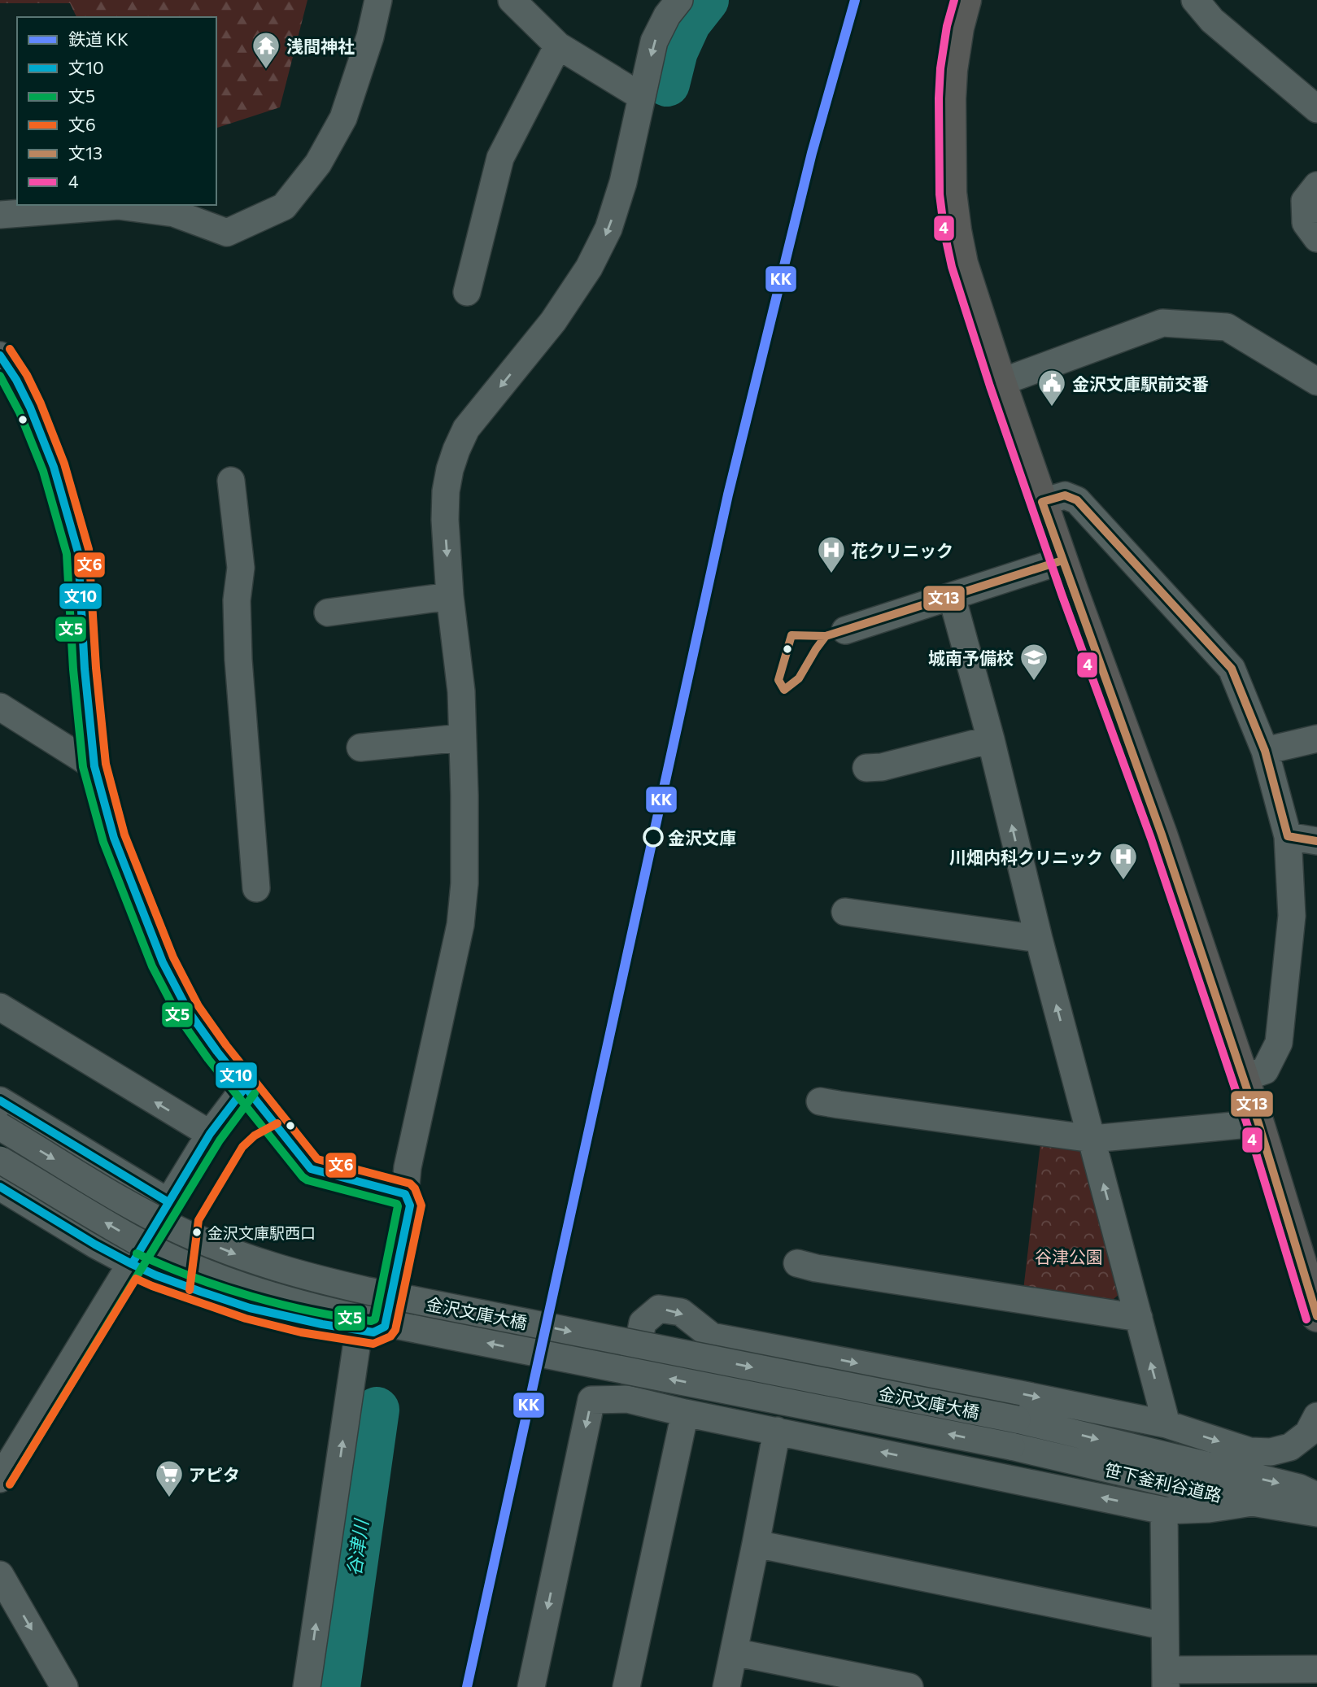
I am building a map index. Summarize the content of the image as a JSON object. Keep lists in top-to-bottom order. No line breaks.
{"streets":{"street":["金沢文庫大橋","笹下釜利谷道路"]},"crossings":[["金沢文庫大橋","笹下釜利谷道路"]],"water":["谷津川"],"parks":["谷津公園"],"places":{"temple":["浅間神社"],"public building":["金沢文庫駅前交番"],"hospital":["花クリニック","川畑内科クリニック"],"school or university":["城南予備校"],"other":["金沢文庫","金沢文庫駅西口"],"supermarket":["アピタ"]},"lines":["rail line KK","transit line 4","transit line 文6","transit line 文10","transit line 文5","transit line 文13"],"legend":["鉄道 KK","文10","文5","文6","文13","4"]}
